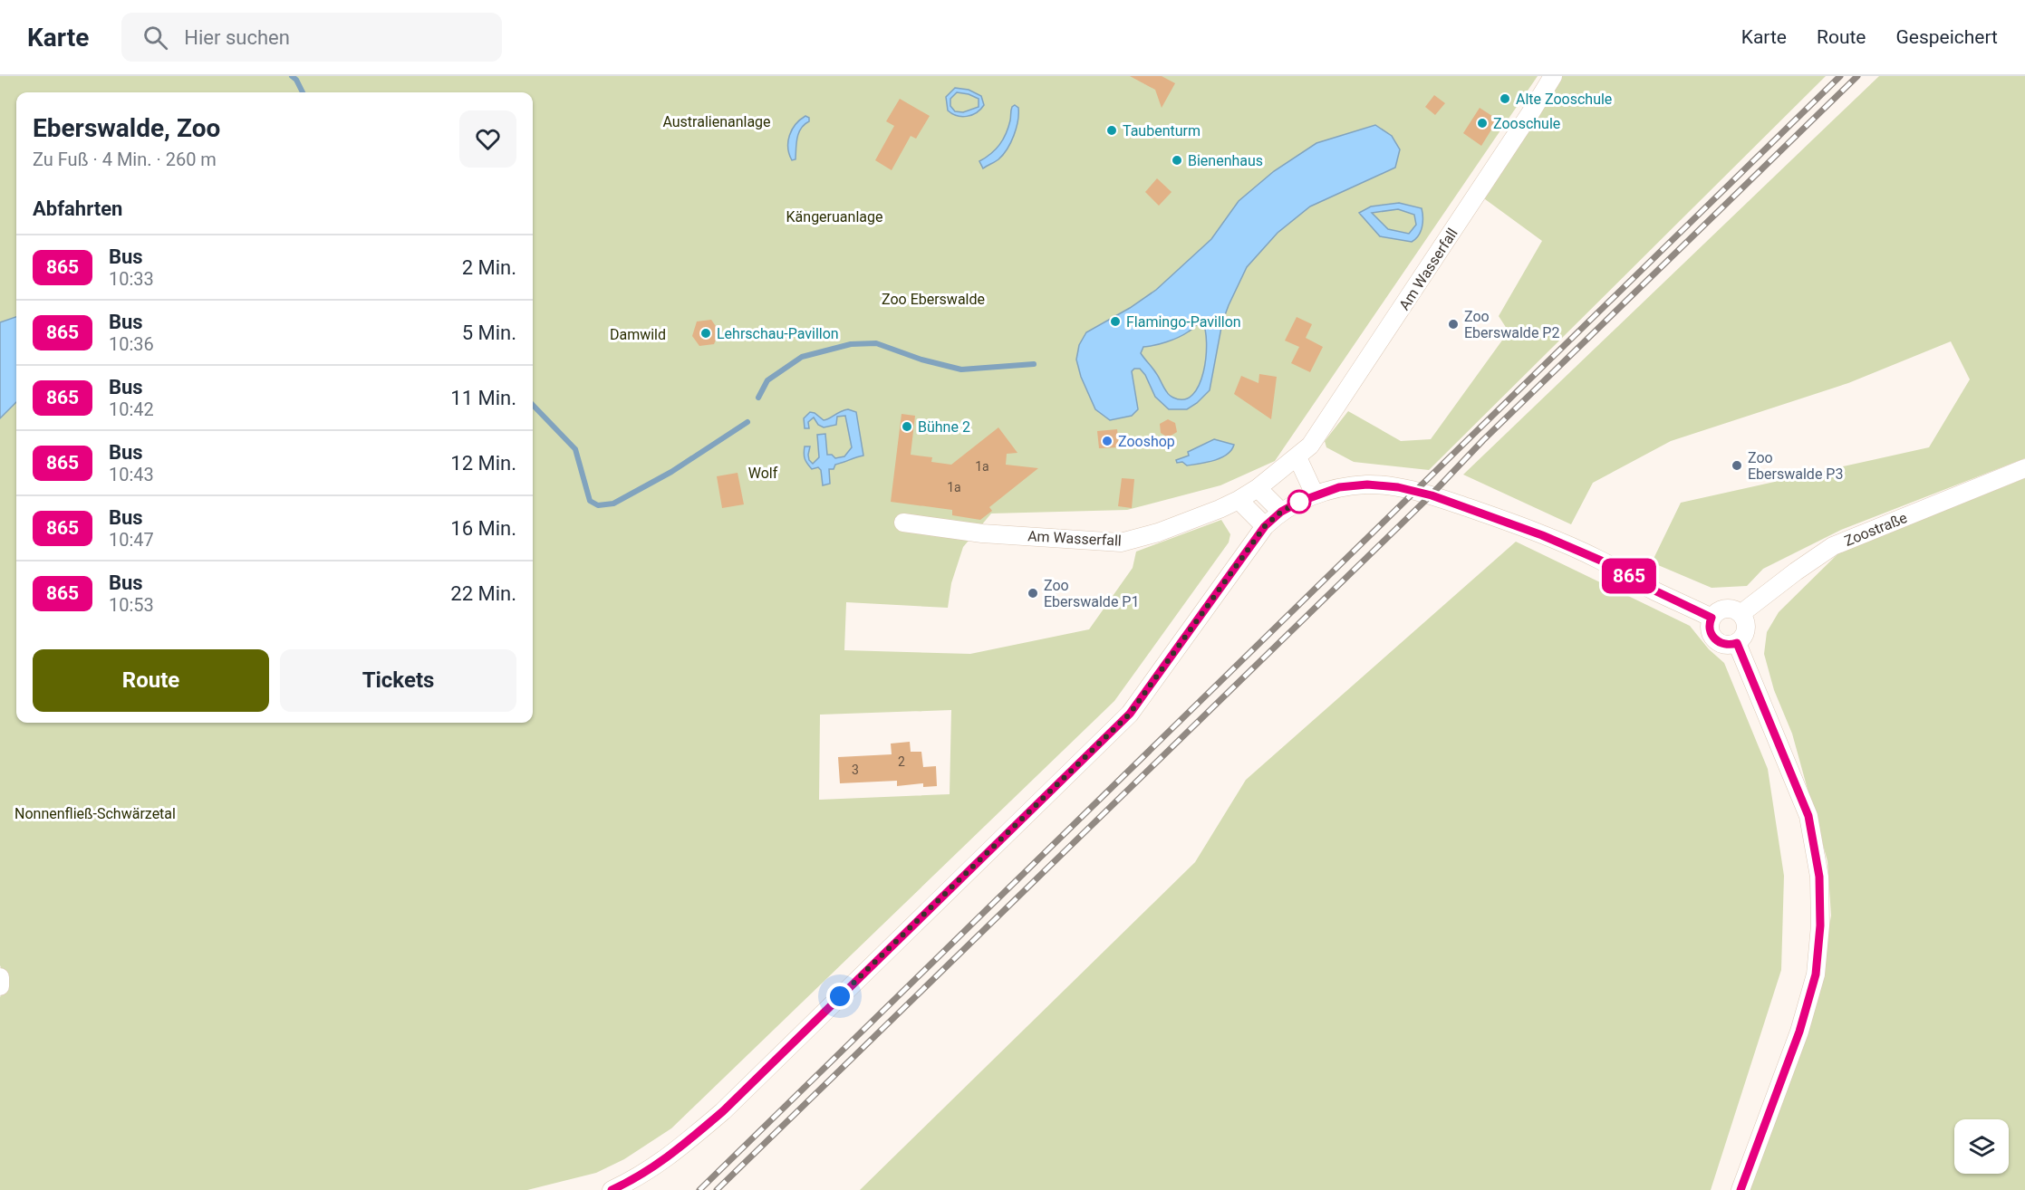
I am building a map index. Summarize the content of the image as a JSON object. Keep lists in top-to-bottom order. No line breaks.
{"streets":{"street":["Am Wasserfall","Zoostraße"]},"parks":["Australienanlage","Kängeruanlage","Zoo Eberswalde","Damwild","Wolf","Nonnenfließ-Schwärzetal"],"places":["Alte Zooschule","Zooschule","Taubenturm","Bienenhaus","Flamingo-Pavillon","Zoo Eberswalde P2","Lehrschau-Pavillon","Bühne 2","Zooshop","Zoo Eberswalde P3","Zoo Eberswalde P1"],"lines":["bus line 865"],"house_numbers":["1a","1a","2","3"],"page":{"header":"Karte","search":"Hier suchen","nav":["Karte","Route","Gespeichert"],"on_map":"865","heading":[["Eberswalde, Zoo","Zu Fuß · 4 Min. · 260 m"],"Abfahrten"],"list":[{"mark":"865","name":"Bus","note":"10:33","value":"2 Min."},{"mark":"865","name":"Bus","note":"10:36","value":"5 Min."},{"mark":"865","name":"Bus","note":"10:42","value":"11 Min."},{"mark":"865","name":"Bus","note":"10:43","value":"12 Min."},{"mark":"865","name":"Bus","note":"10:47","value":"16 Min."},{"mark":"865","name":"Bus","note":"10:53","value":"22 Min."}],"buttons":["Route","Tickets"]}}
